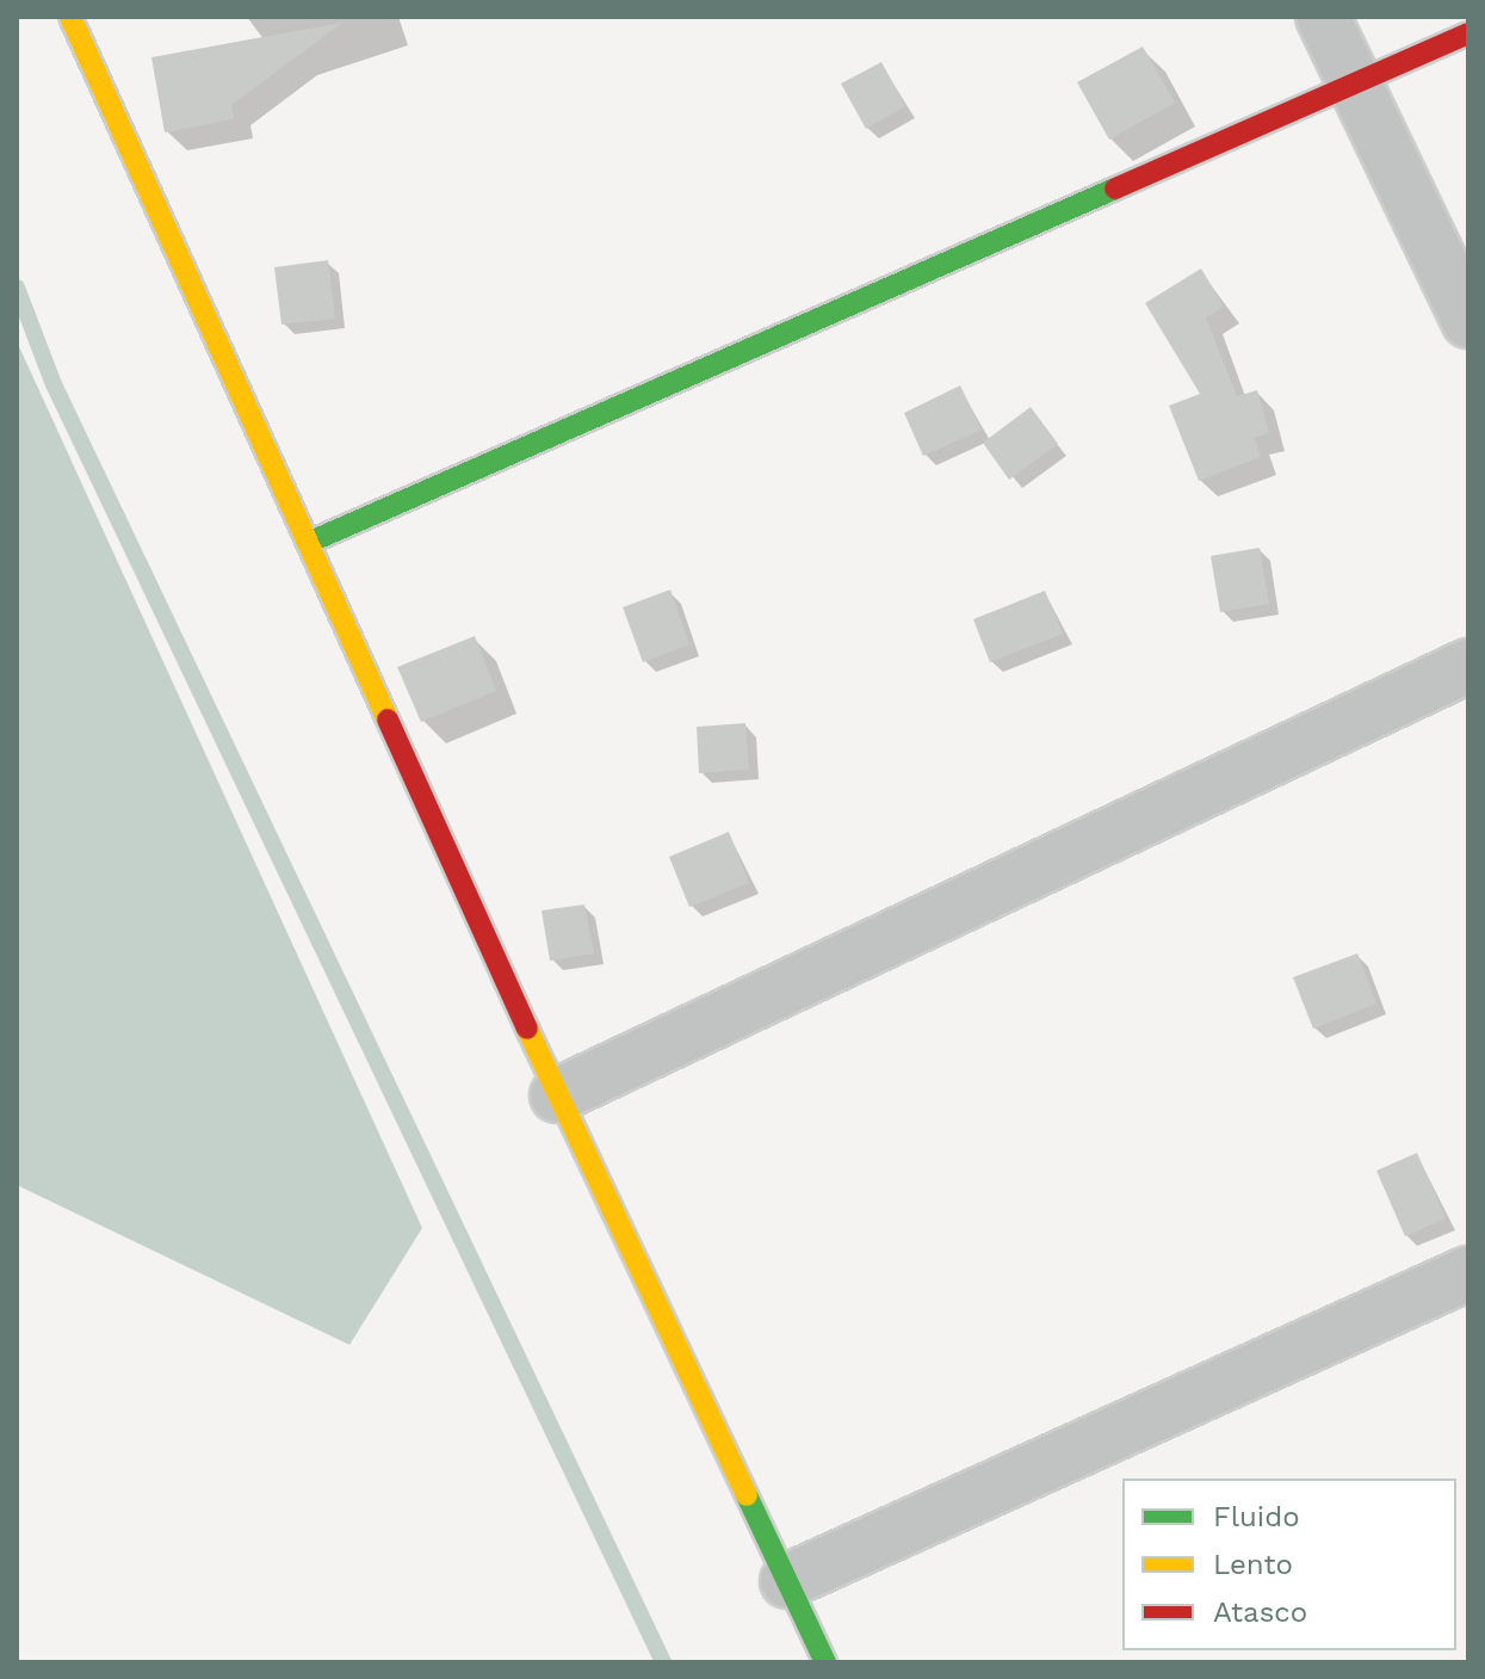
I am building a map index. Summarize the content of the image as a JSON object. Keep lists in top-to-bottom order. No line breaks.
{"legend":["Fluido","Lento","Atasco"]}
